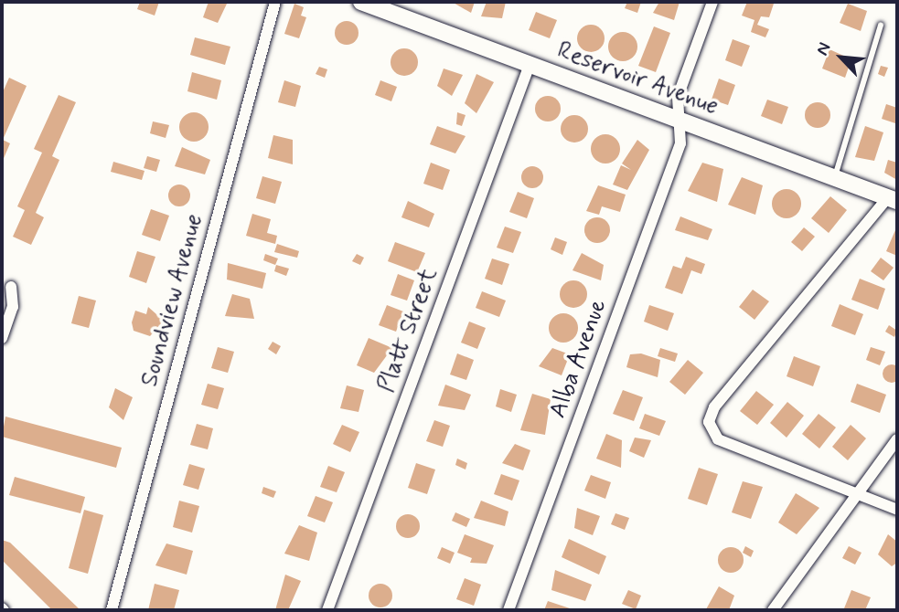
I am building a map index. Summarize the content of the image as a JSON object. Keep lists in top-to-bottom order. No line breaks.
{"streets":{"main road":["Reservoir Avenue"],"street":["Soundview Avenue","Platt Street","Alba Avenue"]},"crossings":[["Reservoir Avenue","Platt Street"],["Reservoir Avenue","Alba Avenue"]],"north":"top left"}
